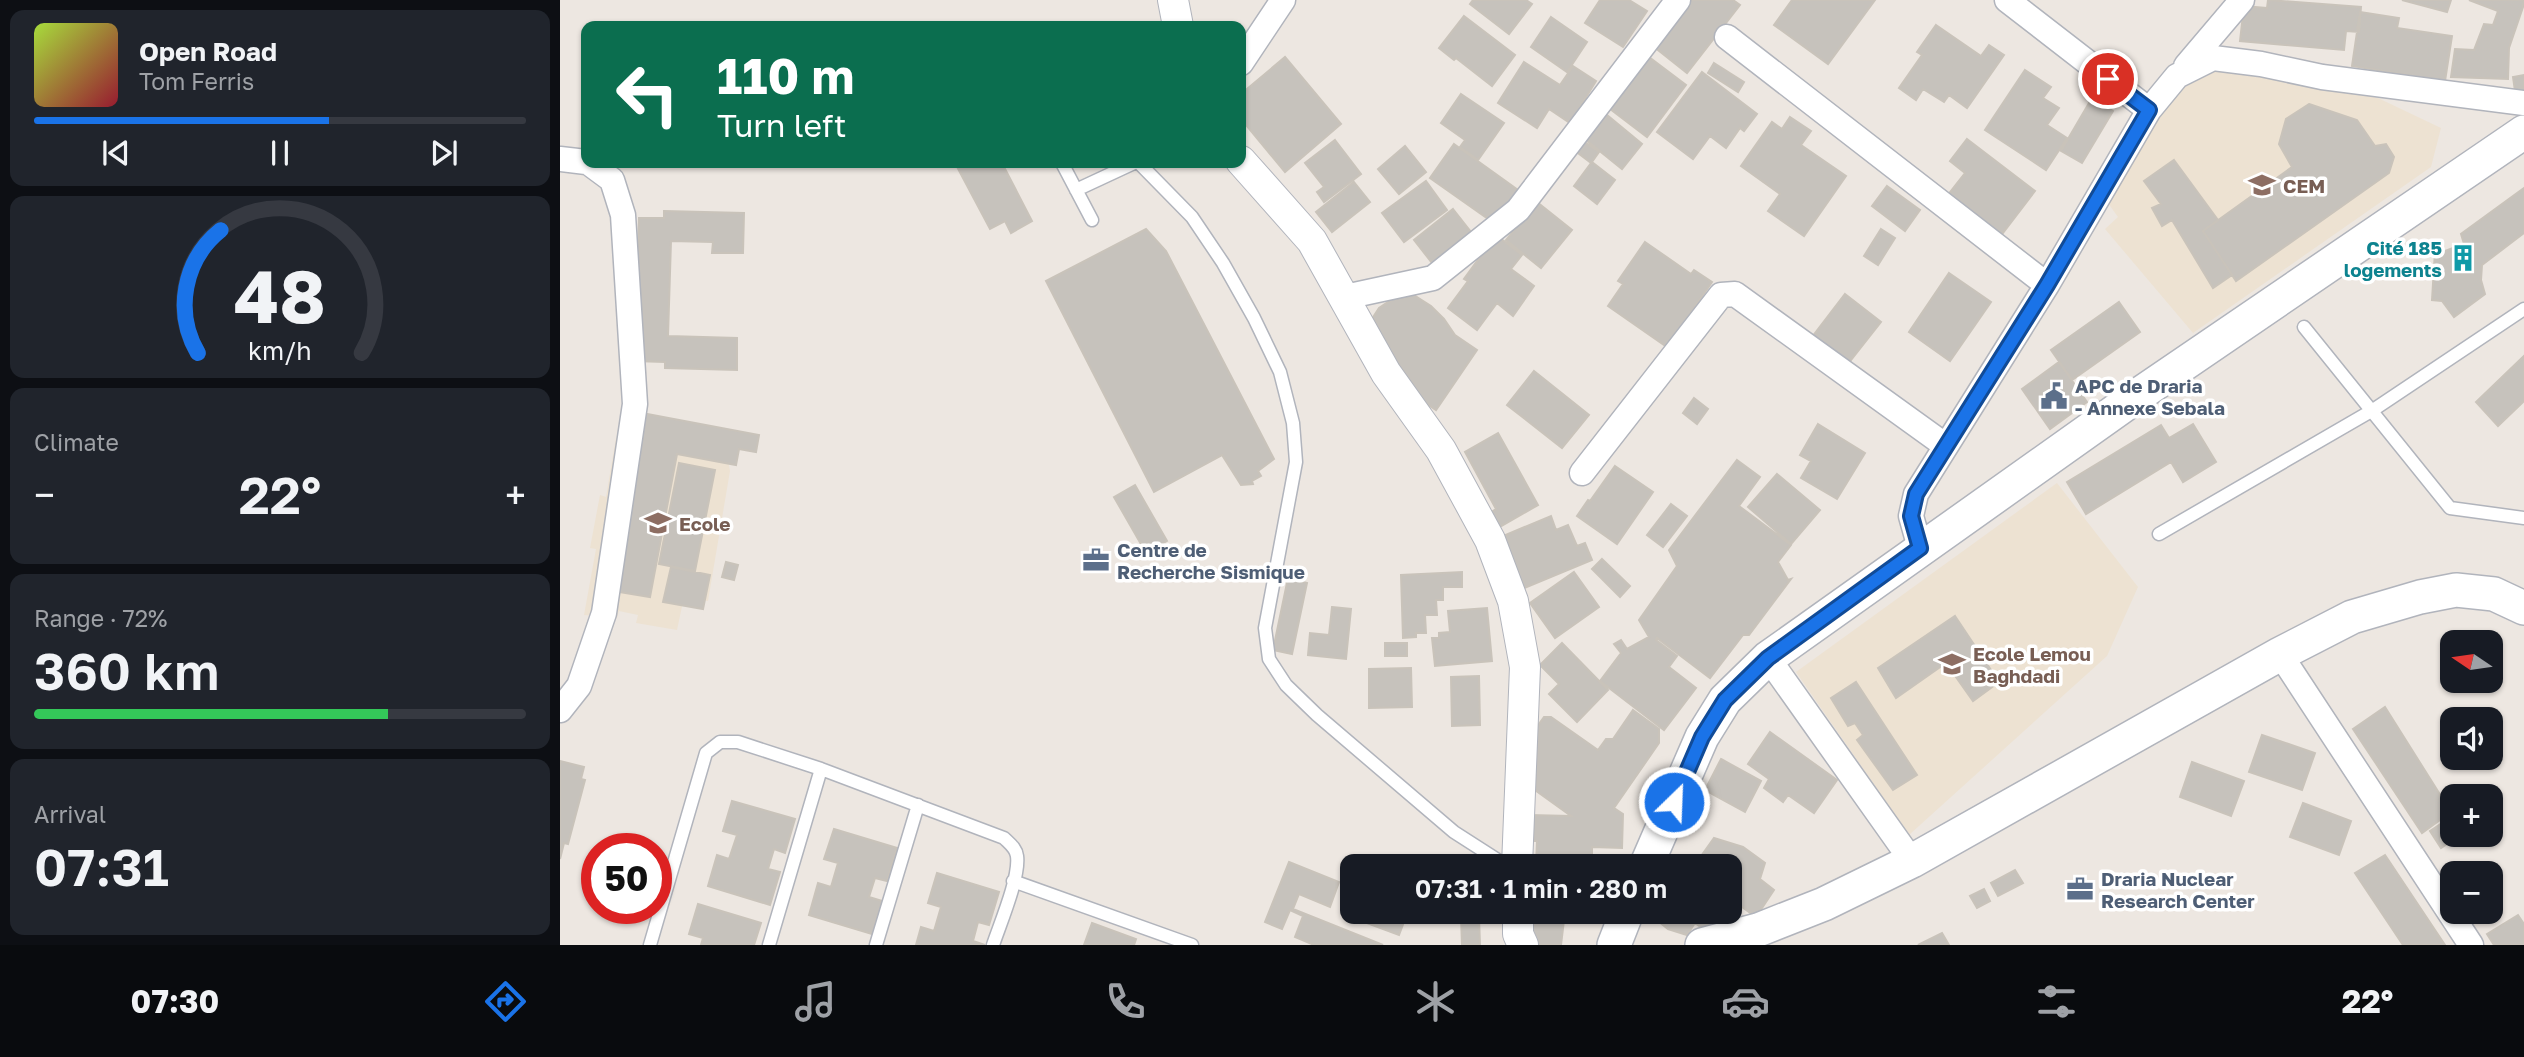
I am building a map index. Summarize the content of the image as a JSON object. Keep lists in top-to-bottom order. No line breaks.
{"places":{"school or university":["CEM","Ecole","Ecole Lemou Baghdadi"],"building":["Cité 185 logements"],"public building":["APC de Draria - Annexe Sebala"],"office":["Centre de Recherche Sismique","Draria Nuclear Research Center"]},"north":"left","page":{"turn":["110 m","Turn left"],"song":["Open Road","Tom Ferris"],"tile":["Climate",["Range · 72%","360 km"],["Arrival","07:31"]],"heat":["−","22°","+"],"map_buttons":["+","−"],"limit":"50","trip":"07:31 · 1 min · 280 m","tabs":["07:30","22°"],"gauge":["48","km/h"]}}
